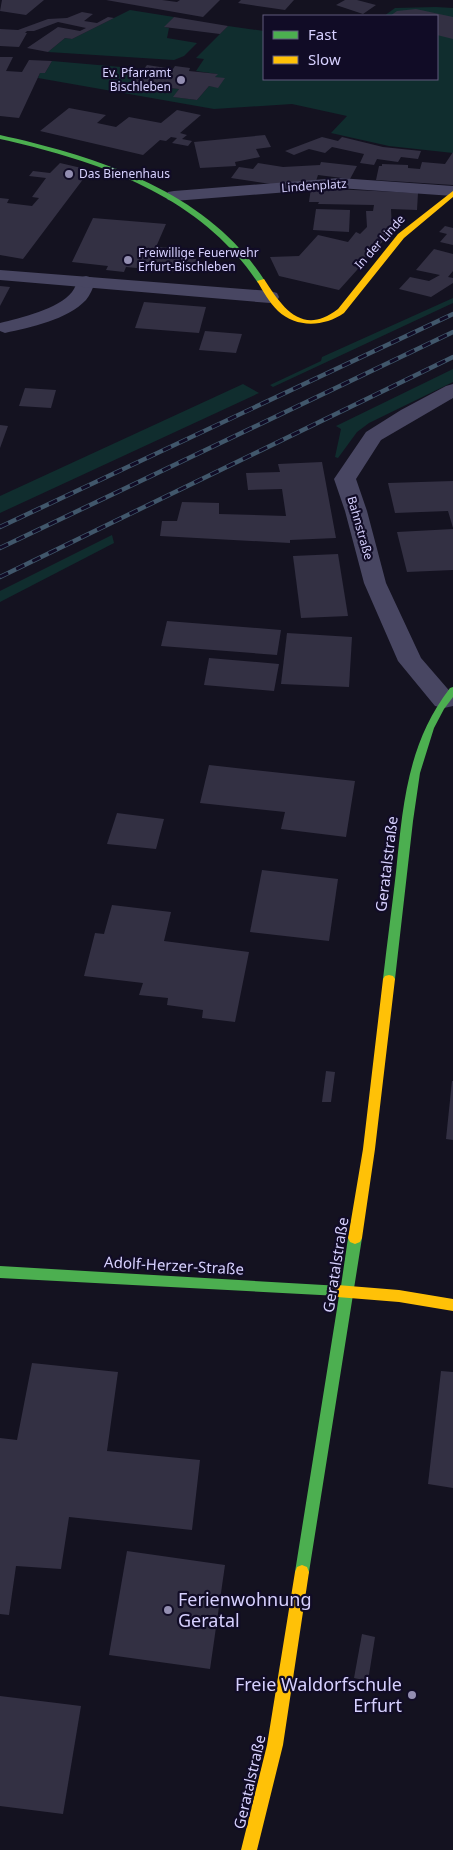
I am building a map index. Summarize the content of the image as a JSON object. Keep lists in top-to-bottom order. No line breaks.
{"streets":{"street":["Lindenplatz","In der Linde","Bahnstraße","Geratalstraße","Adolf-Herzer-Straße"]},"crossings":[["Lindenplatz","In der Linde"],["Bahnstraße","Geratalstraße"],["Geratalstraße","Adolf-Herzer-Straße"]],"places":["Ev. Pfarramt Bischleben","Das Bienenhaus","Freiwillige Feuerwehr Erfurt-Bischleben","Ferienwohnung Geratal","Freie Waldorfschule Erfurt"],"legend":["Fast","Slow"]}
